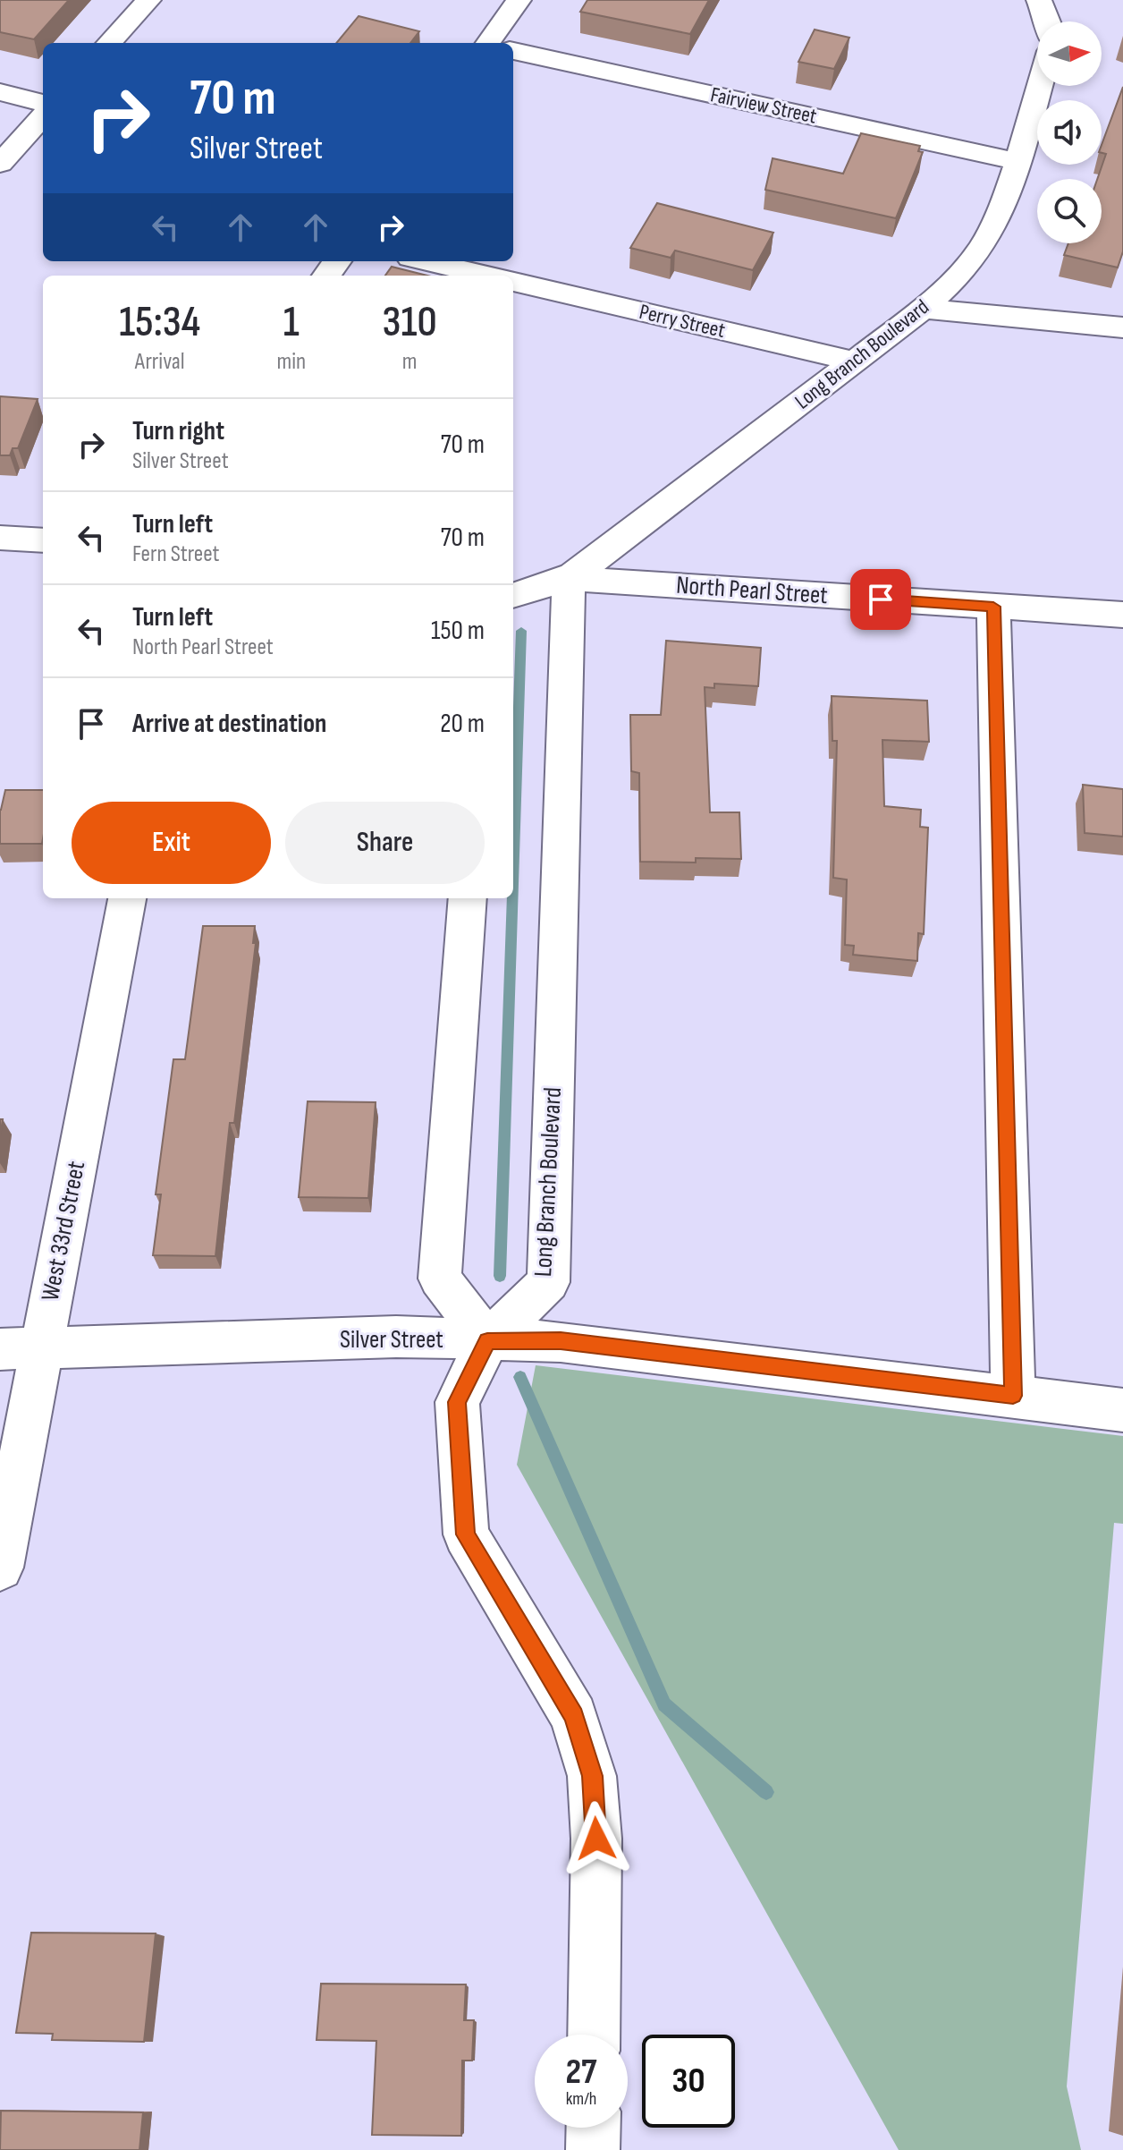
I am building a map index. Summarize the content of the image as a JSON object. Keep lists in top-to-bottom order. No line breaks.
{"streets":{"street":["Fairview Street","Perry Street","Long Branch Boulevard","North Pearl Street","West 33rd Street","Silver Street"]},"crossings":[["Fairview Street","Long Branch Boulevard"],["Perry Street","Long Branch Boulevard"],["Long Branch Boulevard","North Pearl Street"],["Long Branch Boulevard","Silver Street"],["West 33rd Street","Silver Street"]],"north":"right","page":{"turn":["70 m","Silver Street"],"eta":["15:34","Arrival","1","min","310","m"],"list":[{"name":"Turn right","note":"Silver Street","value":"70 m"},{"name":"Turn left","note":"Fern Street","value":"70 m"},{"name":"Turn left","note":"North Pearl Street","value":"150 m"},{"name":"Arrive at destination","value":"20 m"}],"buttons":["Exit","Share"],"speed":"27 km/h","limit":"30"}}
